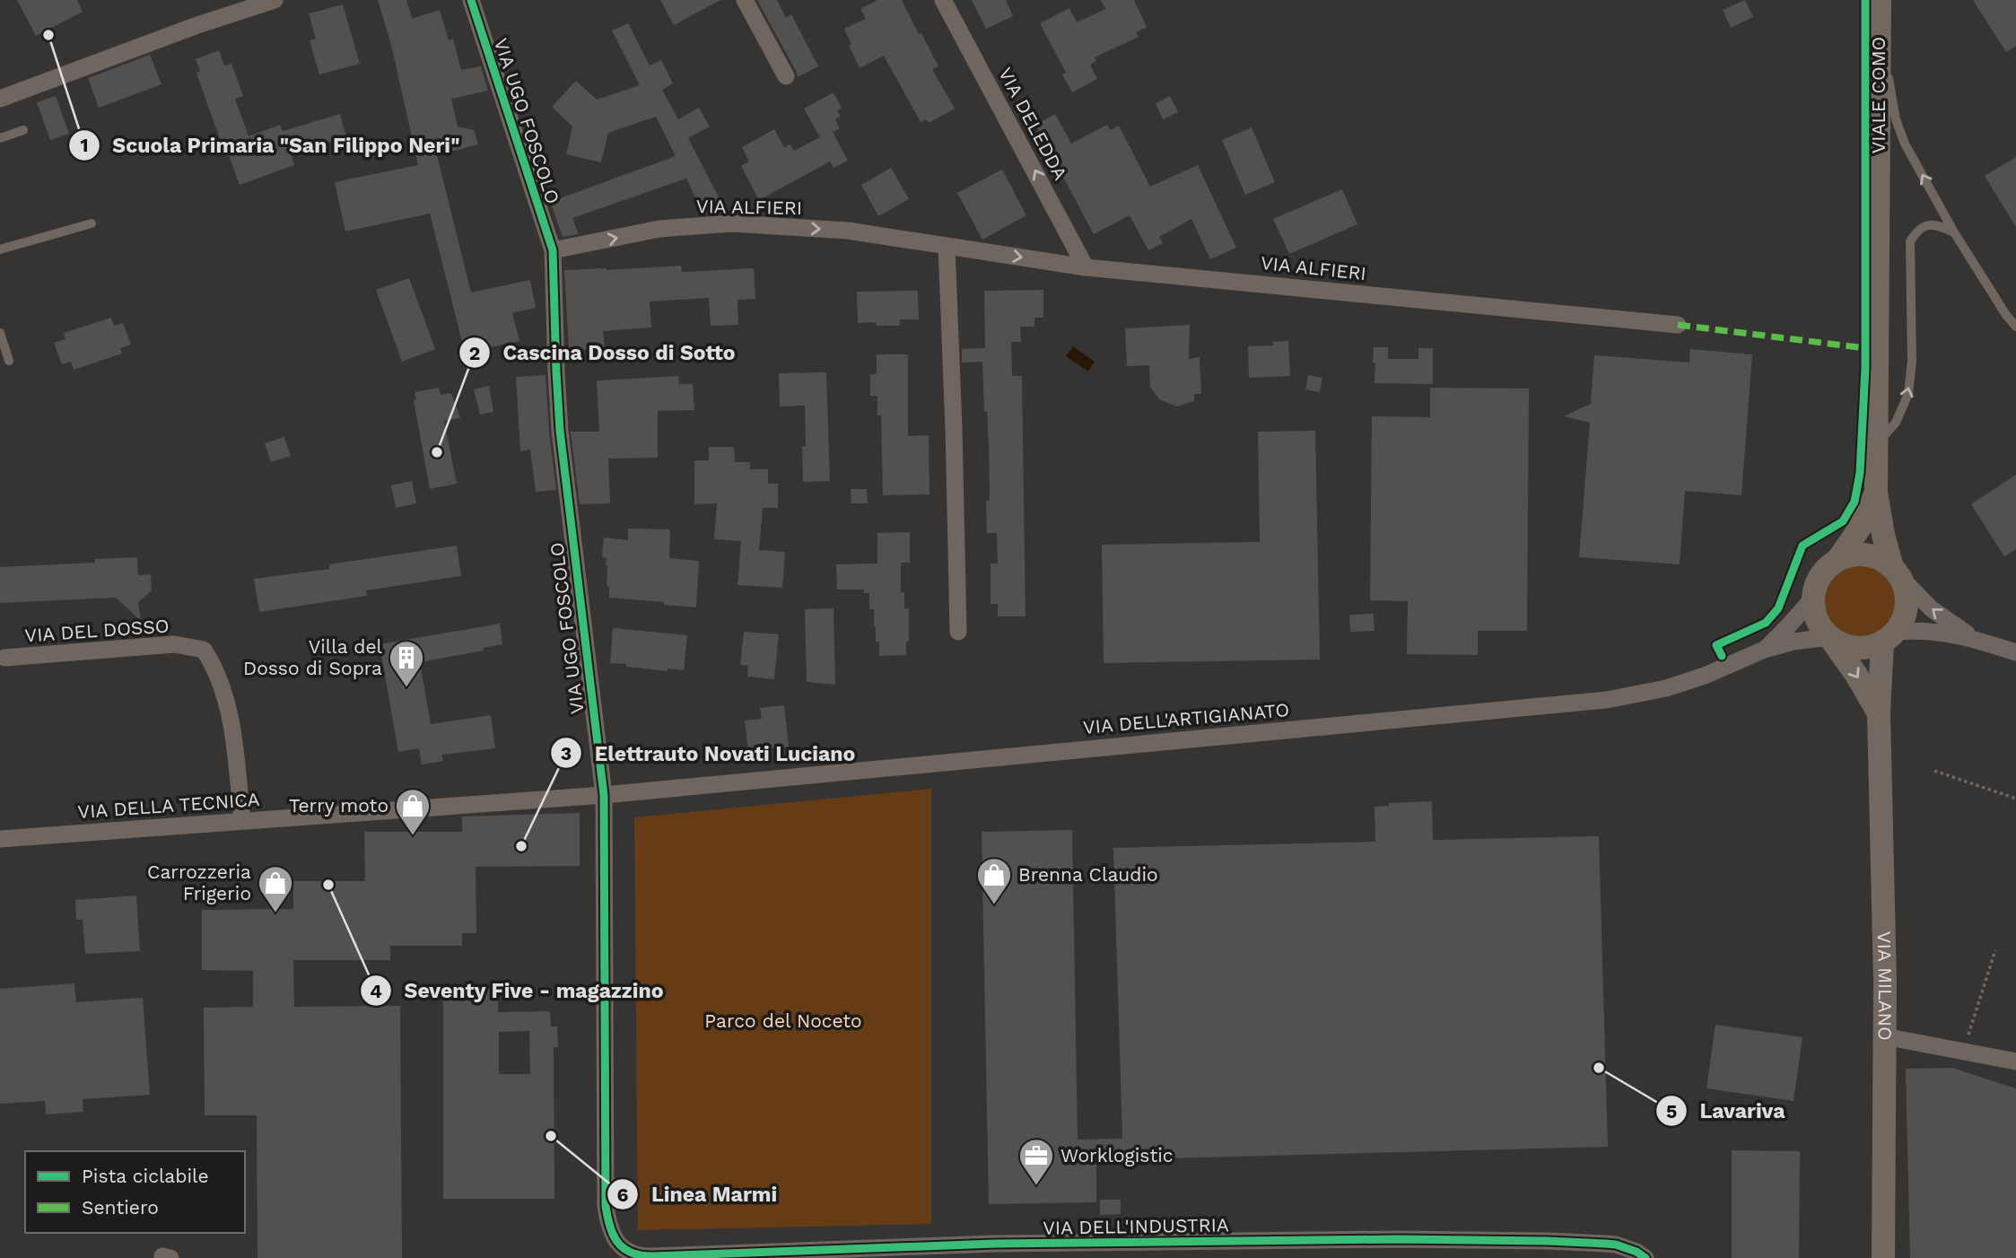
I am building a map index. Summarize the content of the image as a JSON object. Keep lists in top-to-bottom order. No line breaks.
{"streets":{"main road":["VIALE COMO","VIA MILANO"],"street":["VIA UGO FOSCOLO","VIA DELEDDA","VIA ALFIERI","VIA DEL DOSSO","VIA DELL'ARTIGIANATO","VIA DELLA TECNICA","VIA DELL'INDUSTRIA"]},"crossings":[["VIA UGO FOSCOLO","VIA ALFIERI"],["VIA UGO FOSCOLO","VIA DELL'ARTIGIANATO"],["VIA UGO FOSCOLO","VIA DELLA TECNICA"],["VIA UGO FOSCOLO","VIA DELL'INDUSTRIA"],["VIA DELEDDA","VIA ALFIERI"],["VIA DEL DOSSO","VIA DELLA TECNICA"],["VIA DELL'ARTIGIANATO","VIA DELLA TECNICA"],["VIA DELL'ARTIGIANATO","VIA MILANO"]],"one_way":["VIA DELEDDA","VIA ALFIERI"],"parks":["Parco del Noceto"],"places":{"other":["Scuola Primaria \"San Filippo Neri\"","Cascina Dosso di Sotto","Elettrauto Novati Luciano","Seventy Five - magazzino","Lavariva","Linea Marmi"],"building":["Villa del Dosso di Sopra"],"shop":["Terry moto","Brenna Claudio","Carrozzeria Frigerio"],"office":["Worklogistic"]},"legend":["Pista ciclabile","Sentiero"]}
